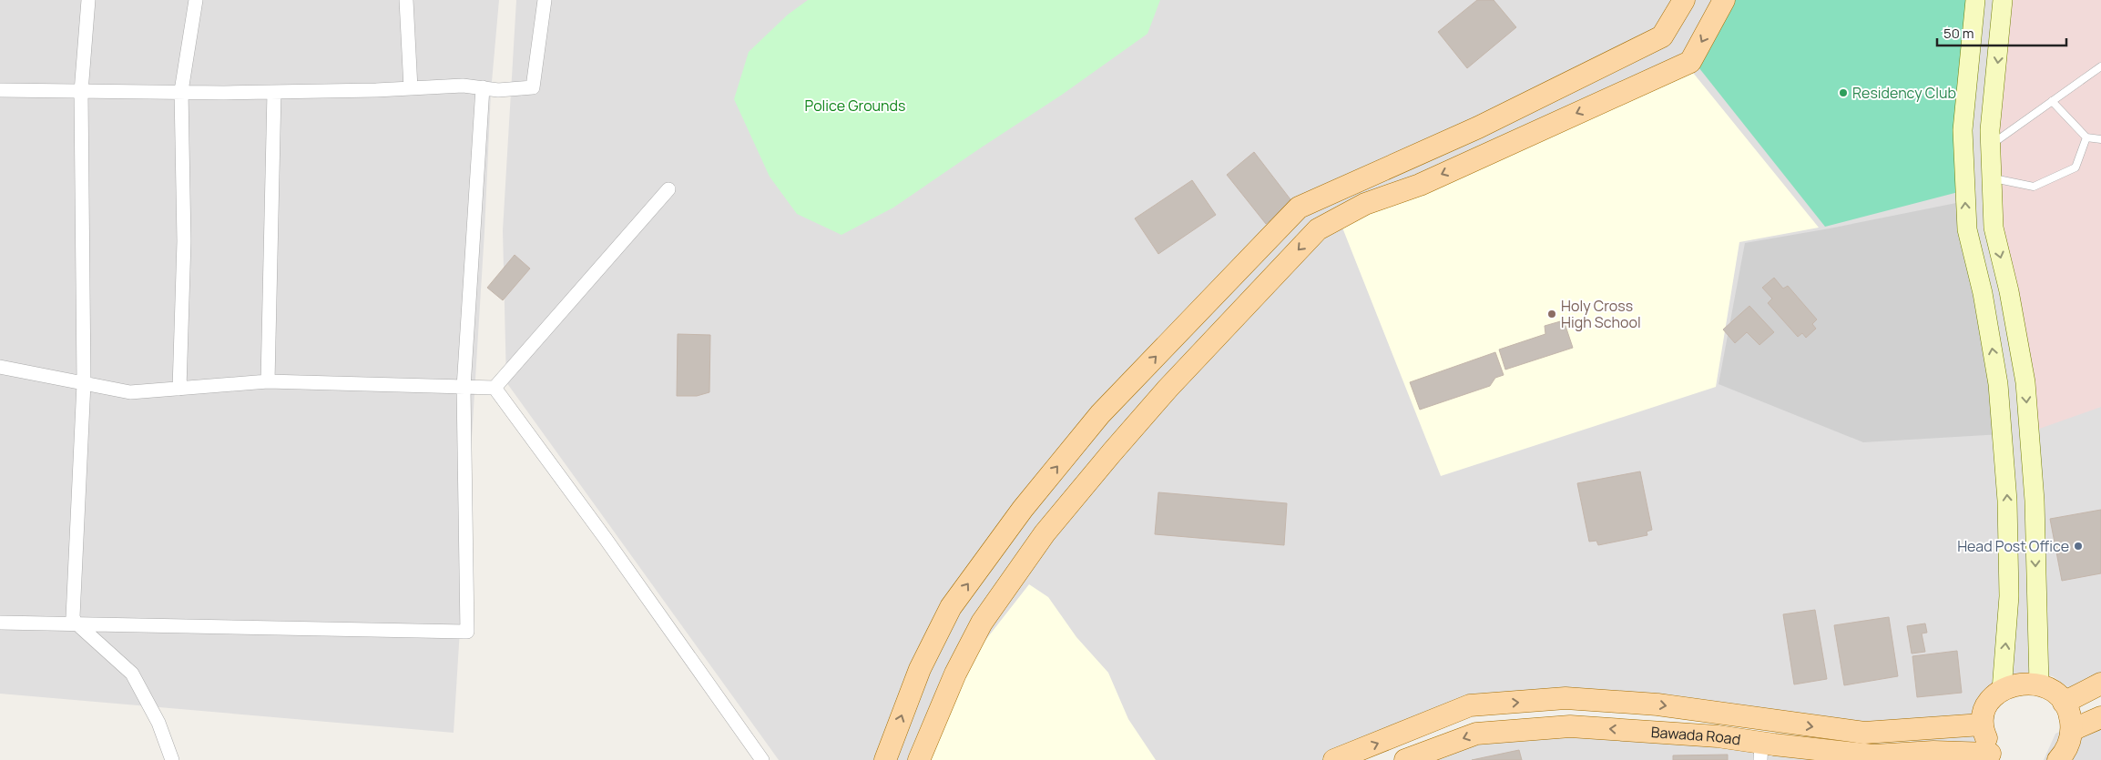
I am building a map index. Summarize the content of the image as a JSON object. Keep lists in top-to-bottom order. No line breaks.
{"streets":{"main road":["Bawada Road"]},"parks":["Police Grounds"],"places":["Residency Club","Holy Cross High School","Head Post Office"],"scale_bar":"50 m"}
